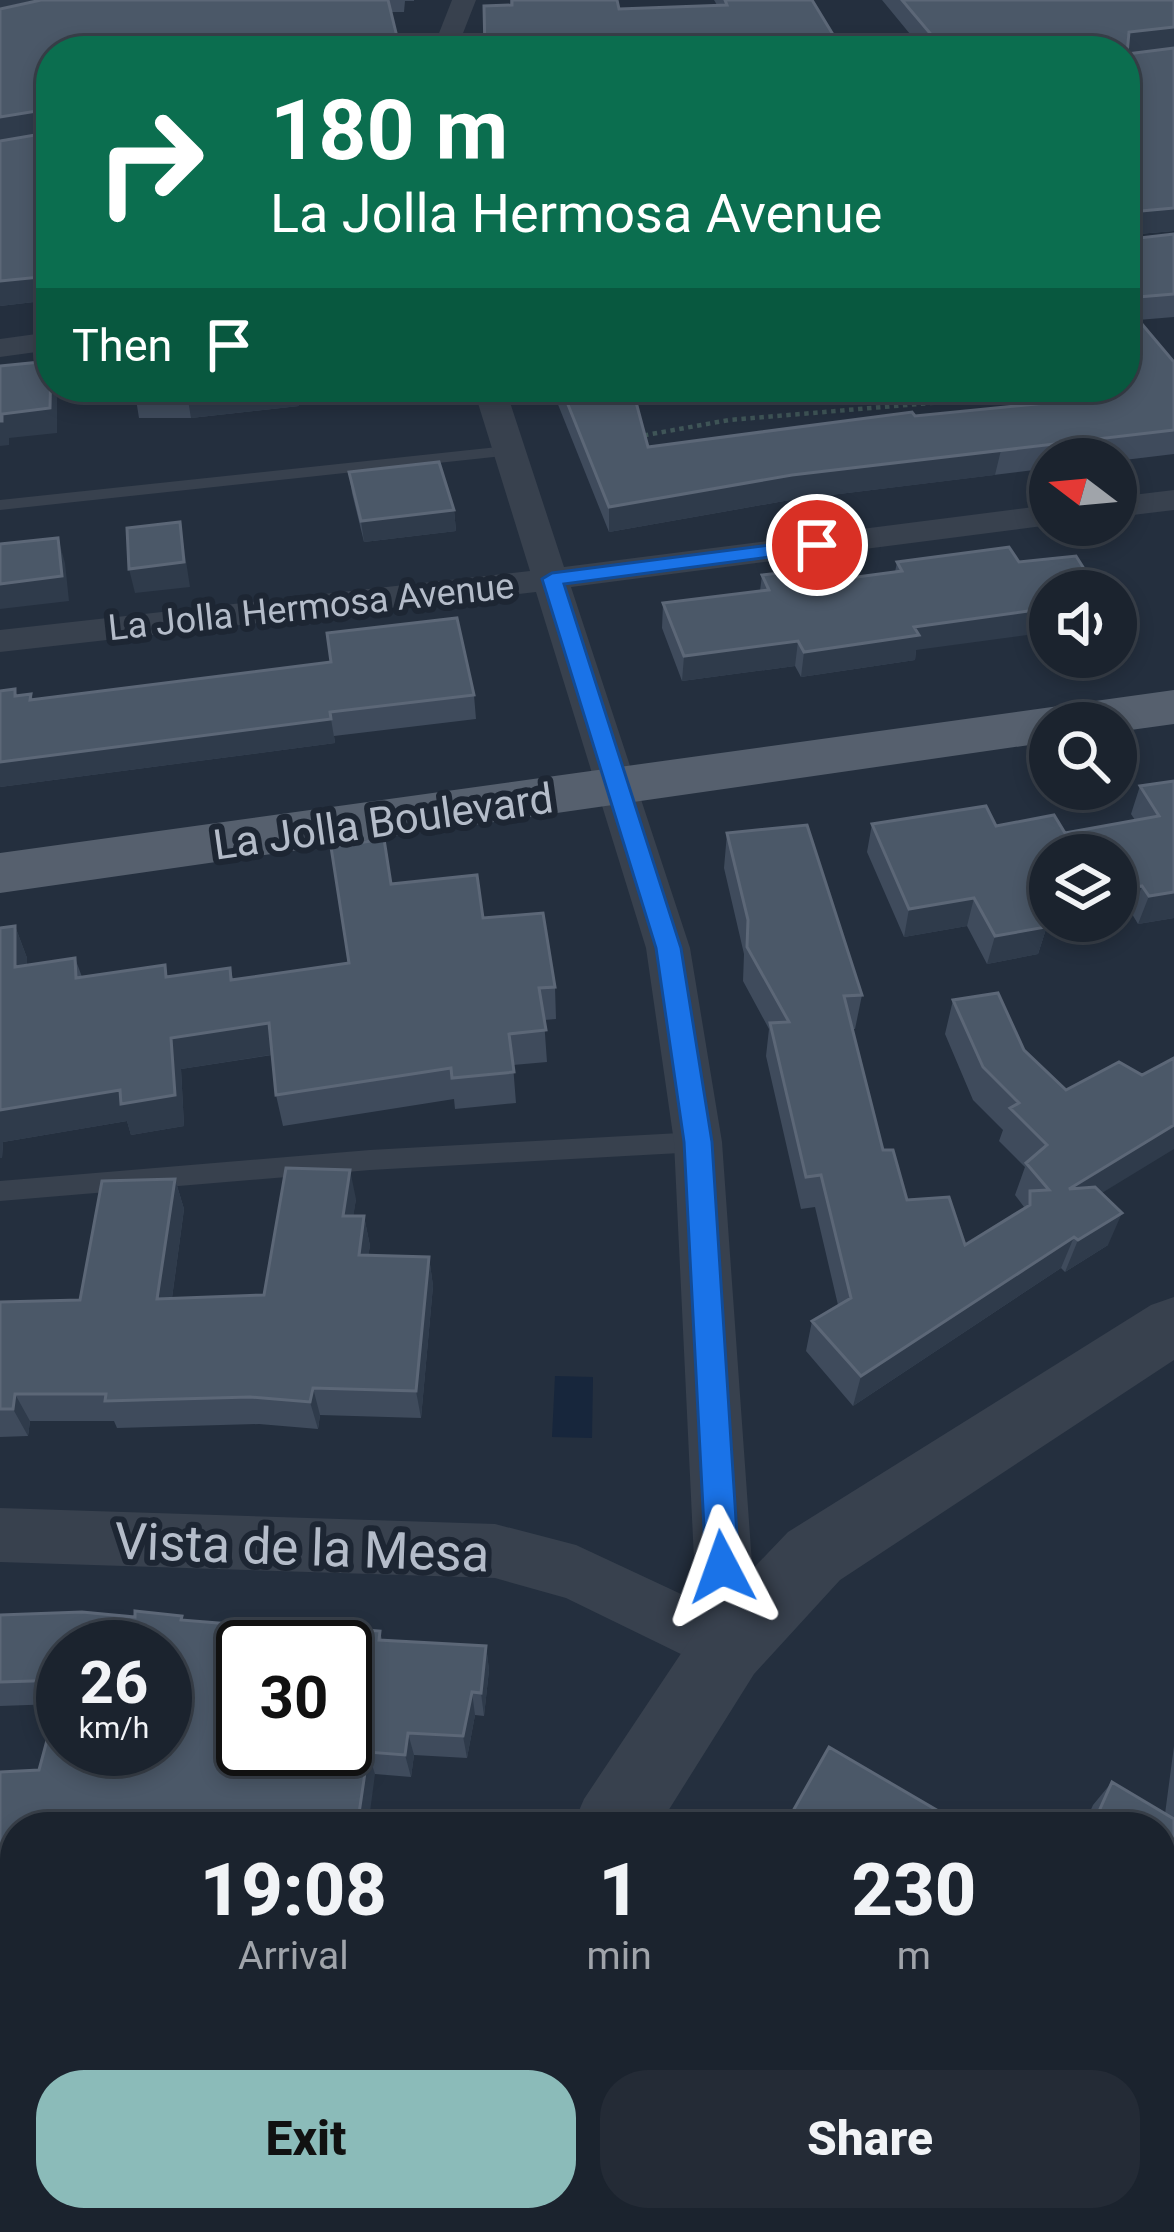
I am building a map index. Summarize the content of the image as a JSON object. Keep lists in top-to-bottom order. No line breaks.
{"streets":{"main road":["La Jolla Boulevard"],"street":["La Jolla Hermosa Avenue","Vista de la Mesa"]},"north":"left","page":{"turn":["180 m","La Jolla Hermosa Avenue"],"then":"Then","speed":"26 km/h","limit":"30","eta":["19:08","Arrival","1","min","230","m"],"buttons":["Exit","Share"]}}
